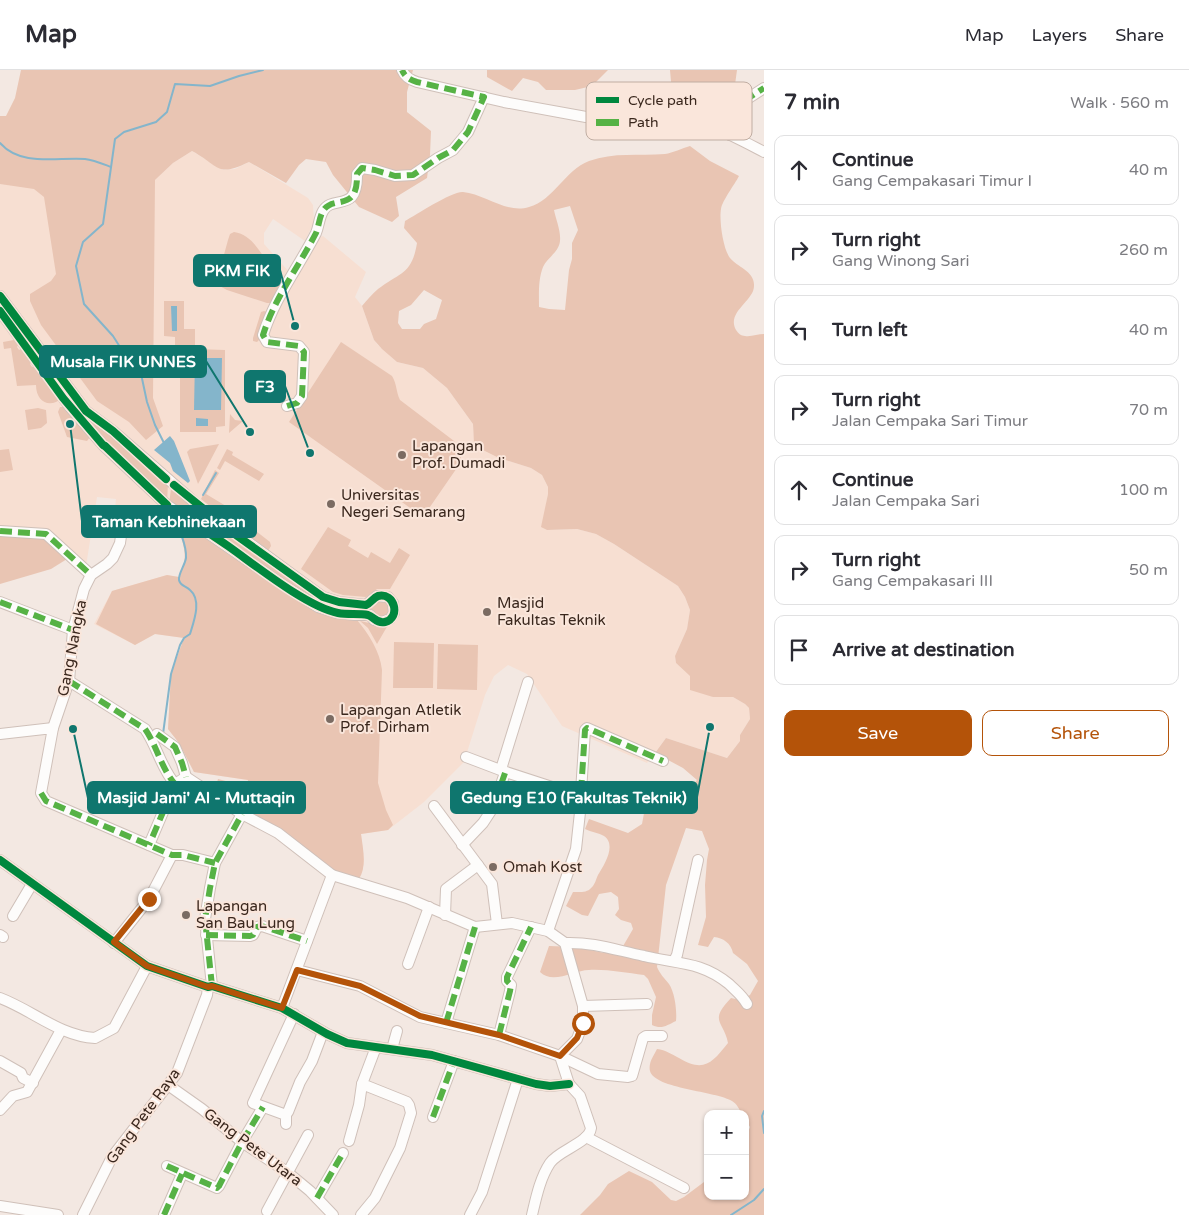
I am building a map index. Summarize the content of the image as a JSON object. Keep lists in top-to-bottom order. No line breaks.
{"streets":{"street":["Gang Nangka","Gang Pete Raya","Gang Pete Utara"]},"crossings":[["Gang Pete Raya","Gang Pete Utara"]],"places":["PKM FIK","Taman Kebhinekaan","Musala FIK UNNES","F3","Lapangan Prof. Dumadi","Universitas Negeri Semarang","Masjid Fakultas Teknik","Lapangan Atletik Prof. Dirham","Gedung E10 (Fakultas Teknik)","Masjid Jami' Al - Muttaqin","Omah Kost","Lapangan San Bau Lung"],"legend":["Cycle path","Path"],"page":{"header":"Map","nav":["Map","Layers","Share"],"heading":["7 min","Walk · 560 m"],"list":[["Continue","Gang Cempakasari Timur I","40 m"],["Turn right","Gang Winong Sari","260 m"],["Turn left","40 m"],["Turn right","Jalan Cempaka Sari Timur","70 m"],["Continue","Jalan Cempaka Sari","100 m"],["Turn right","Gang Cempakasari III","50 m"],"Arrive at destination"],"buttons":["Save","Share"],"map_buttons":["+","−"]}}
